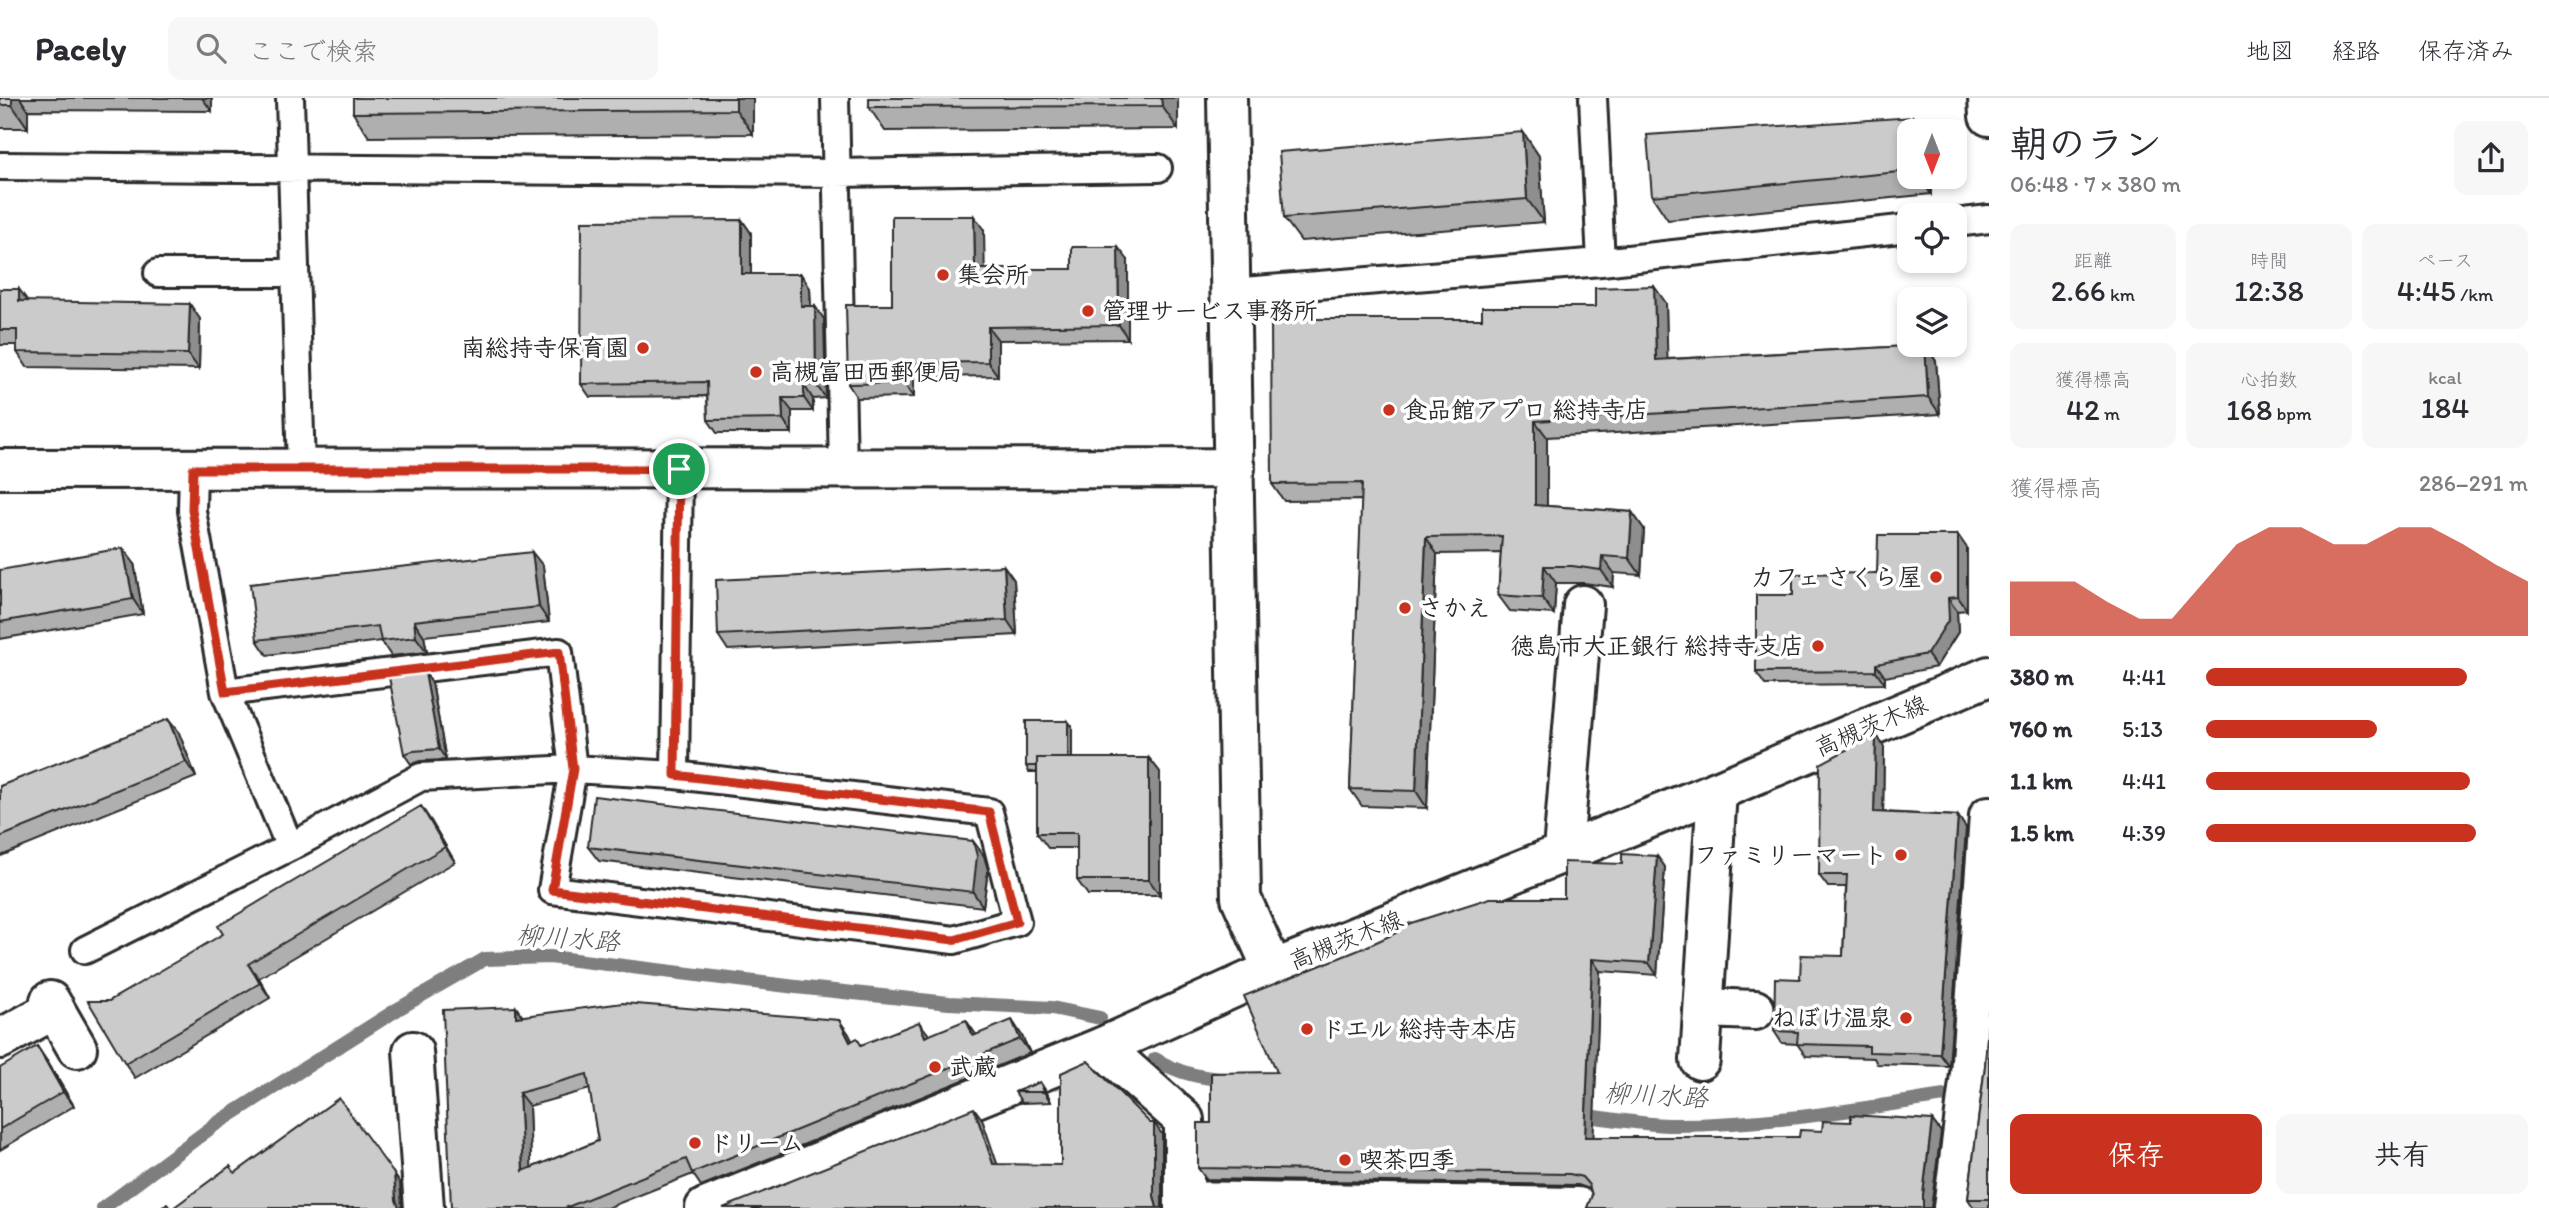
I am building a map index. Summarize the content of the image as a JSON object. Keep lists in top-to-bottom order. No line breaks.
{"streets":{"street":["高槻茨木線"]},"water":["柳川水路"],"places":["集会所","管理サービス事務所","南総持寺保育園","高槻富田西郵便局","食品館アプロ 総持寺店","カフェ さくら屋","さかえ","徳島市大正銀行 総持寺支店","ファミリーマート","ねぼけ温泉","ドエル 総持寺本店","武蔵","ドリーム","喫茶四季"],"north":"bottom","page":{"header":"Pacely","search":"ここで検索","nav":["地図","経路","保存済み"],"heading":["朝のラン","06:48 · 7 × 380 m"],"stats":[["距離","2.66 km"],["時間","12:38"],["ペース","4:45 /km"],["獲得標高","42 m"],["心拍数","168 bpm"],["kcal","184"]],"chart":["獲得標高","286–291 m"],"list":[{"name":"380 m","note":"4:41"},{"name":"760 m","note":"5:13"},{"name":"1.1 km","note":"4:41"},{"name":"1.5 km","note":"4:39"}],"buttons":["保存","共有"]}}
